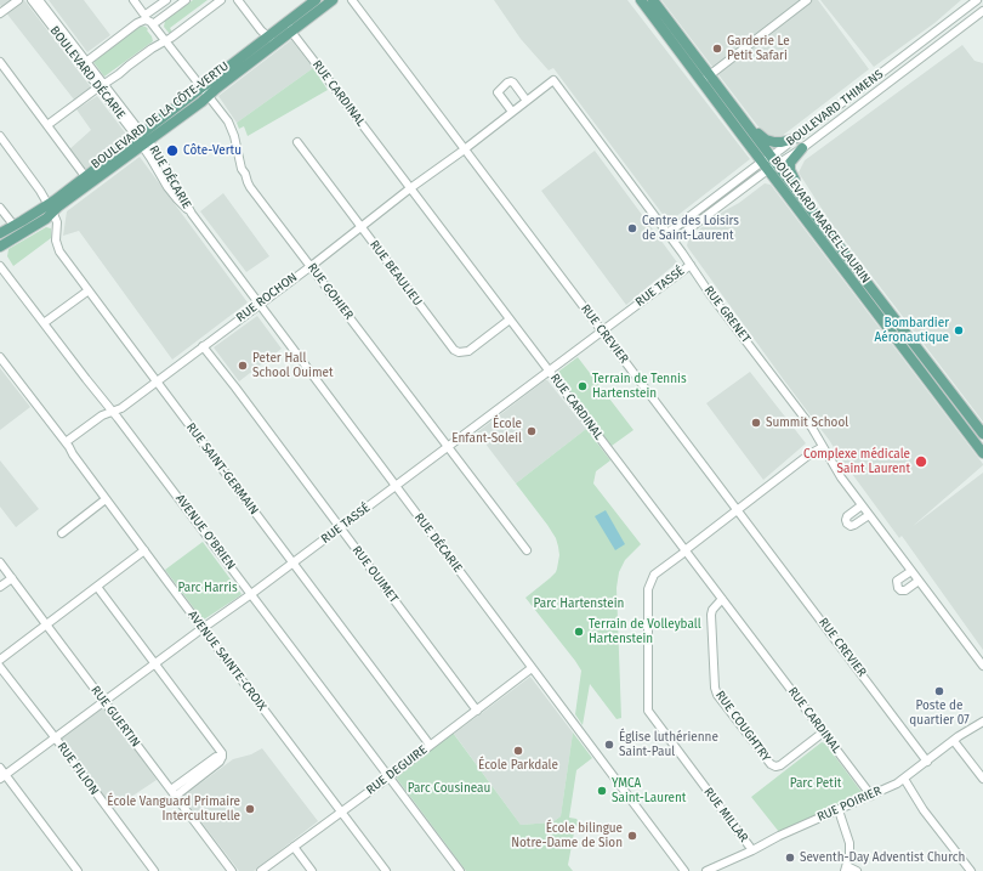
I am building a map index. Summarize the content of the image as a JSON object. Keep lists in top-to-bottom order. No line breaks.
{"streets":{"main road":["BOULEVARD DE LA CÔTE-VERTU","BOULEVARD MARCEL-LAURIN"],"street":["BOULEVARD DÉCARIE","RUE CARDINAL","BOULEVARD THIMENS","RUE DÉCARIE","RUE BEAULIEU","RUE TASSÉ","RUE GOHIER","RUE ROCHON","RUE GRENET","RUE CREVIER","RUE SAINT-GERMAIN","AVENUE O'BRIEN","RUE OUIMET","AVENUE SAINTE-CROIX","RUE GUERTIN","RUE COUGHTRY","RUE FILION","RUE DEGUIRE","RUE POIRIER","RUE MILLAR"]},"crossings":[["BOULEVARD DÉCARIE","BOULEVARD DE LA CÔTE-VERTU"],["BOULEVARD DÉCARIE","RUE DÉCARIE"],["RUE CARDINAL","BOULEVARD DE LA CÔTE-VERTU"],["RUE CARDINAL","RUE BEAULIEU"],["RUE CARDINAL","RUE TASSÉ"],["RUE CARDINAL","RUE ROCHON"],["RUE CARDINAL","RUE COUGHTRY"],["RUE CARDINAL","RUE POIRIER"],["RUE CARDINAL","RUE MILLAR"],["BOULEVARD THIMENS","BOULEVARD MARCEL-LAURIN"],["BOULEVARD THIMENS","RUE GRENET"],["BOULEVARD DE LA CÔTE-VERTU","RUE DÉCARIE"],["BOULEVARD DE LA CÔTE-VERTU","RUE GOHIER"],["BOULEVARD DE LA CÔTE-VERTU","RUE SAINT-GERMAIN"],["RUE DÉCARIE","RUE TASSÉ"],["RUE DÉCARIE","RUE ROCHON"],["RUE DÉCARIE","RUE DEGUIRE"],["RUE BEAULIEU","RUE ROCHON"],["RUE TASSÉ","RUE GOHIER"],["RUE TASSÉ","RUE GRENET"],["RUE TASSÉ","RUE CREVIER"],["RUE TASSÉ","RUE SAINT-GERMAIN"],["RUE TASSÉ","AVENUE O'BRIEN"],["RUE TASSÉ","RUE OUIMET"],["RUE TASSÉ","AVENUE SAINTE-CROIX"],["RUE TASSÉ","RUE GUERTIN"],["RUE TASSÉ","RUE FILION"],["RUE GOHIER","RUE ROCHON"],["RUE ROCHON","RUE GRENET"],["RUE ROCHON","RUE CREVIER"],["RUE ROCHON","RUE SAINT-GERMAIN"],["RUE ROCHON","AVENUE O'BRIEN"],["RUE ROCHON","RUE OUIMET"],["RUE ROCHON","AVENUE SAINTE-CROIX"],["RUE CREVIER","RUE POIRIER"],["RUE SAINT-GERMAIN","RUE DEGUIRE"],["AVENUE O'BRIEN","RUE DEGUIRE"],["RUE OUIMET","RUE DEGUIRE"],["AVENUE SAINTE-CROIX","RUE DEGUIRE"],["RUE POIRIER","RUE MILLAR"]],"parks":["Parc Harris","Parc Hartenstein","Parc Petit","Parc Cousineau"],"places":["Garderie Le Petit Safari","Côte-Vertu","Centre des Loisirs de Saint-Laurent","Bombardier Aéronautique","Peter Hall School Ouimet","Terrain de Tennis Hartenstein","Summit School","École Enfant-Soleil","Complexe médicale Saint Laurent","Terrain de Volleyball Hartenstein","Poste de quartier 07","Église luthérienne Saint-Paul","École Parkdale","YMCA Saint-Laurent","École Vanguard Primaire Interculturelle","École bilingue Notre-Dame de Sion","Seventh-Day Adventist Church"]}
